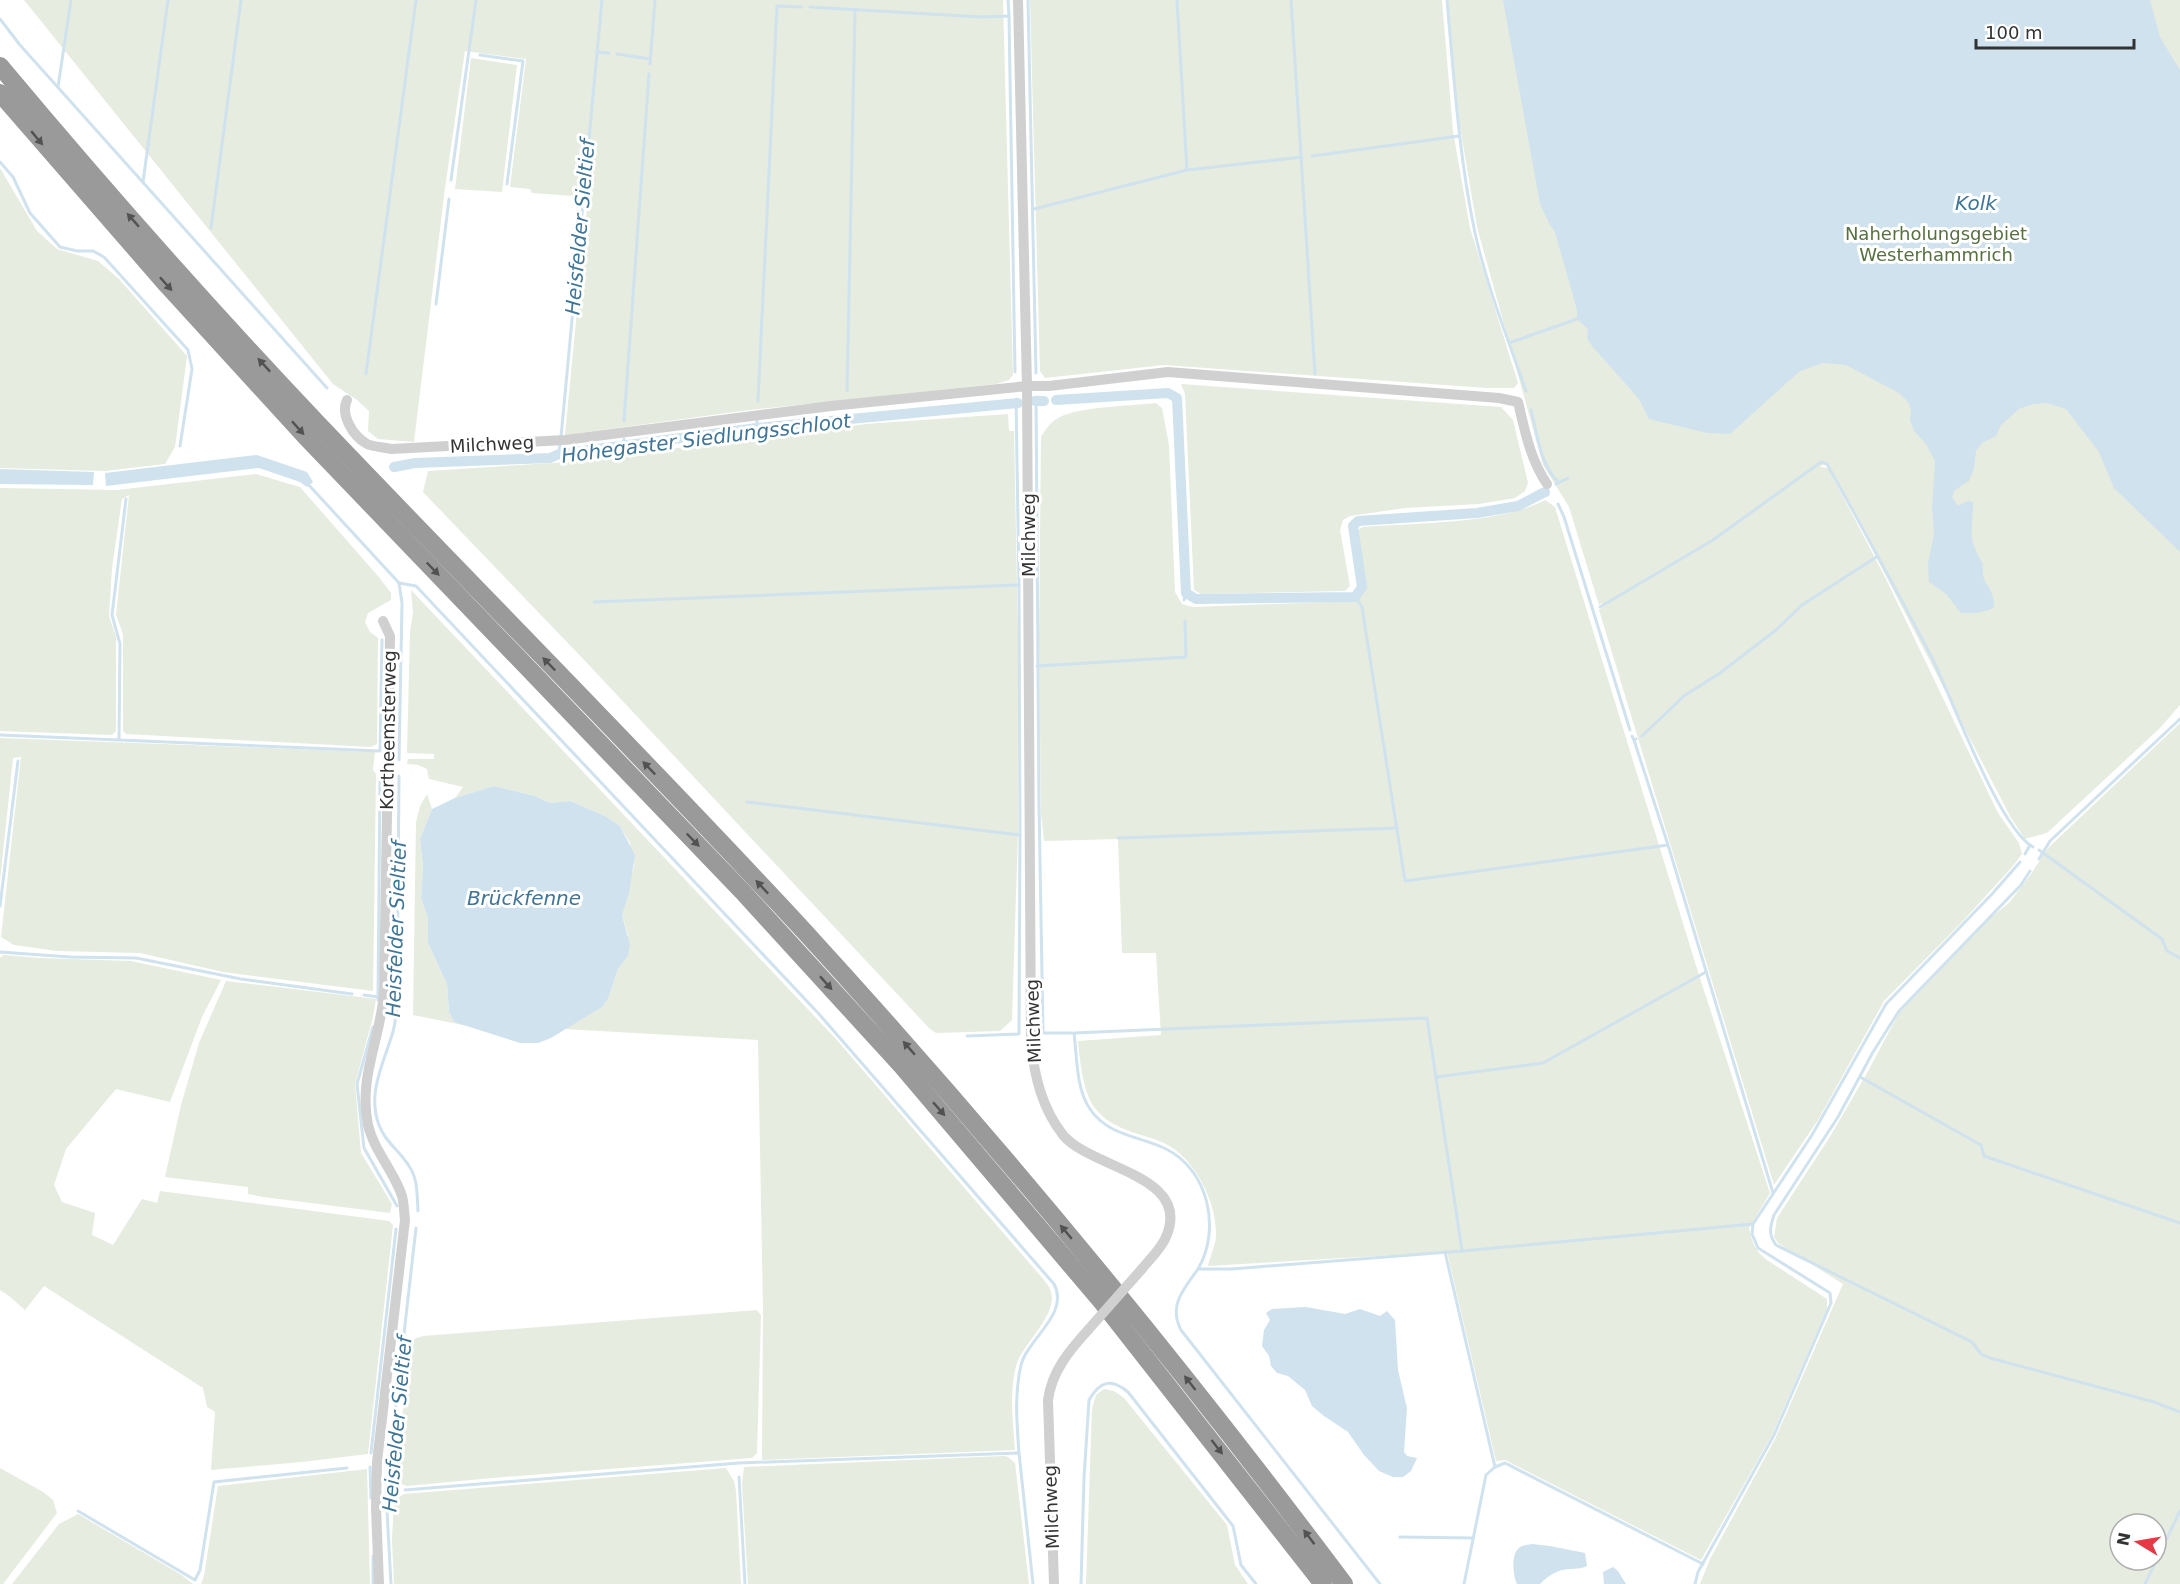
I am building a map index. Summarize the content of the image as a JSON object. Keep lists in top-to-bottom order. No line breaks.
{"streets":{"street":["Milchweg","Kortheemsterweg"]},"water":["Kolk","Heisfelder Sieltief","Hohegaster Siedlungsschloot","Brückfenne"],"parks":["Naherholungsgebiet Westerhammrich"],"scale_bar":"100 m","north":"left"}
